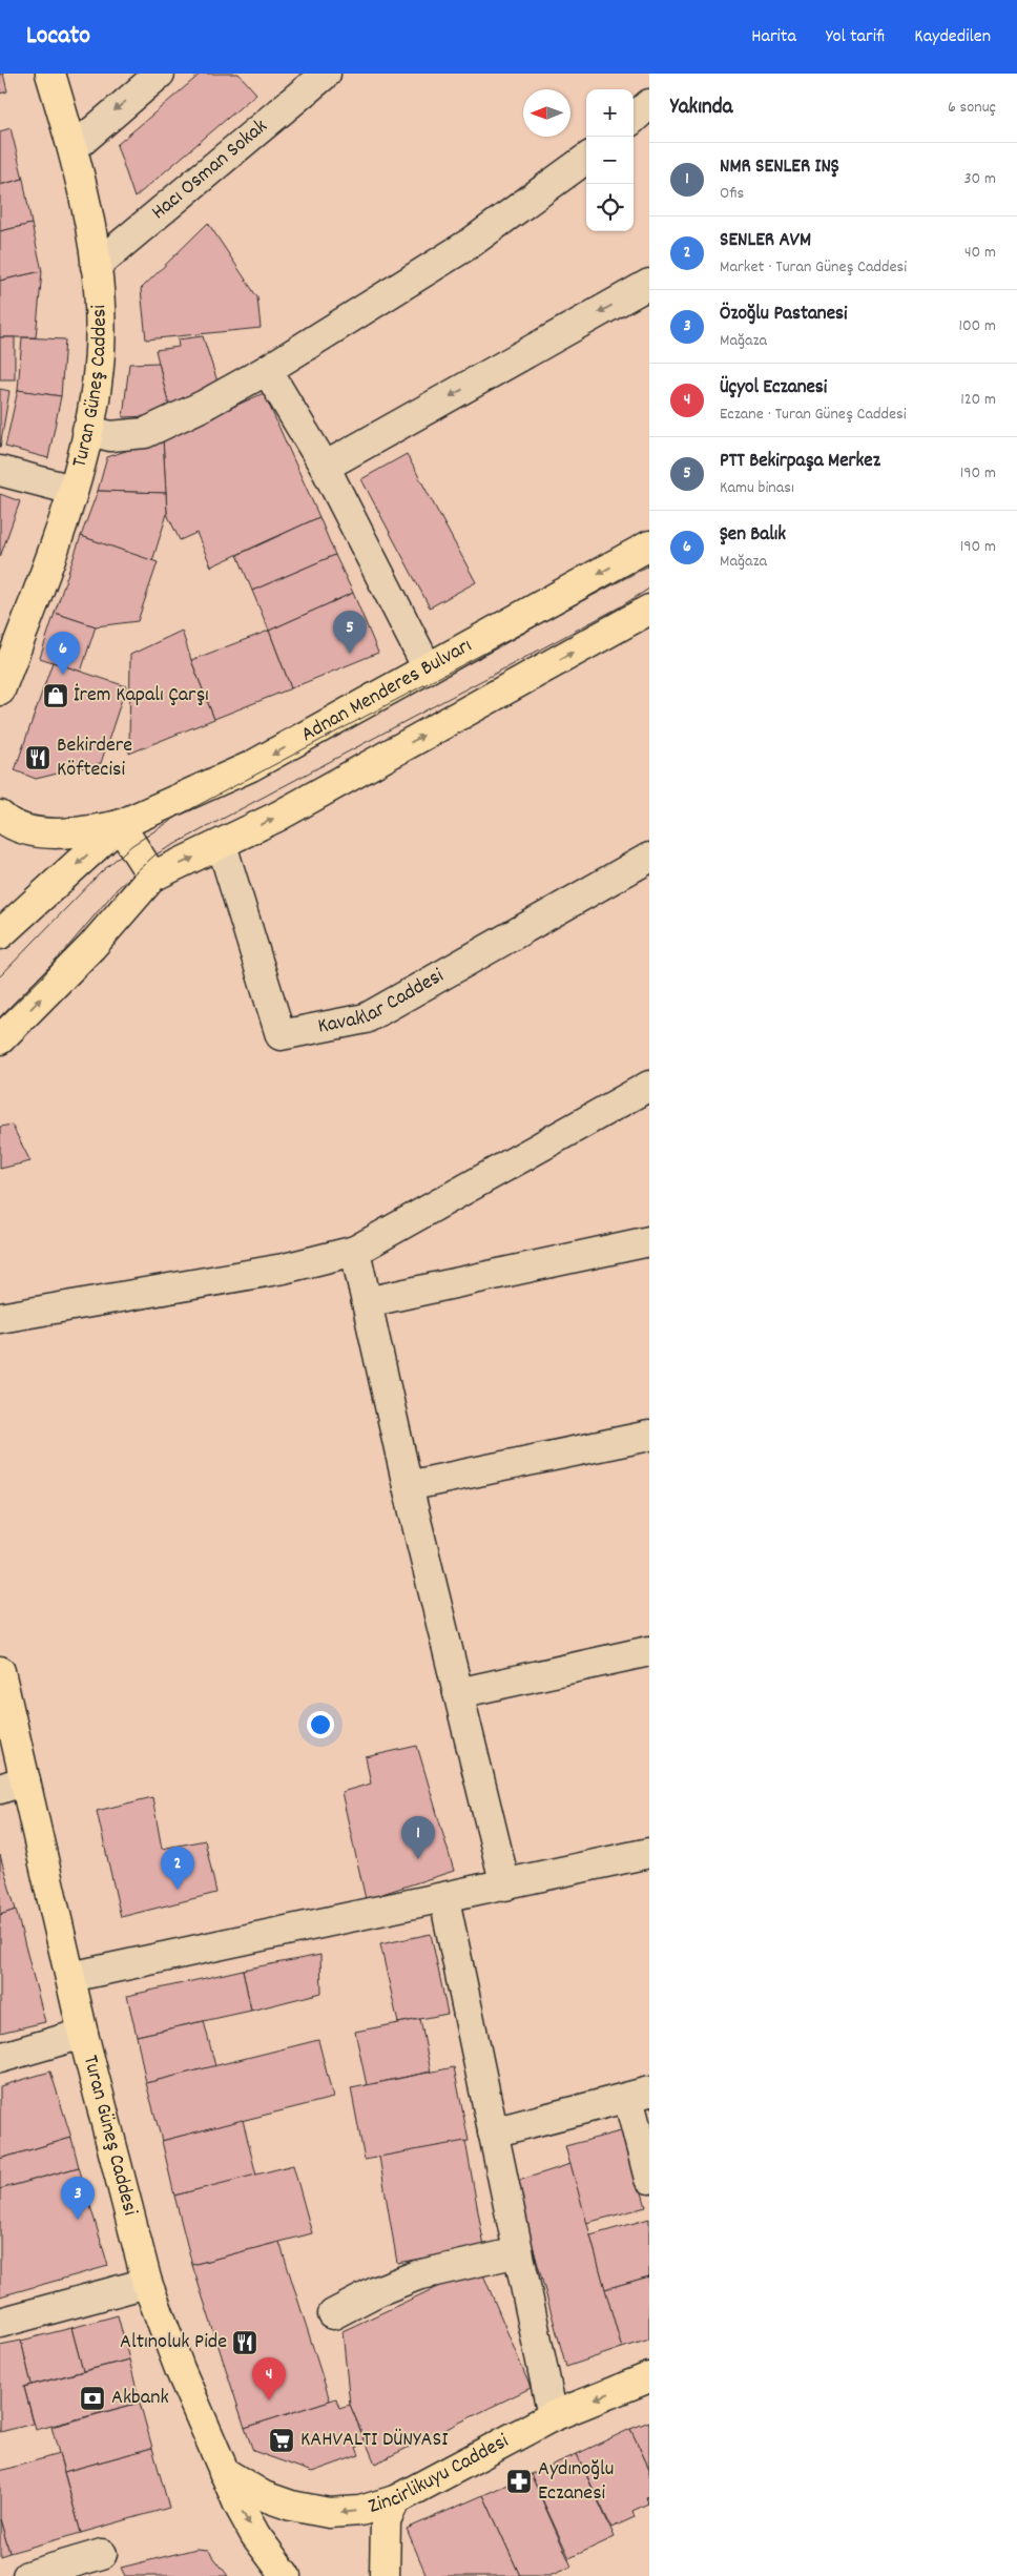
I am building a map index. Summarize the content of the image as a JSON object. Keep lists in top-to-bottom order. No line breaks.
{"streets":{"main road":["Turan Güneş Caddesi","Adnan Menderes Bulvarı","Zincirlikuyu Caddesi"],"street":["Hacı Osman Sokak","Kavaklar Caddesi"]},"crossings":[["Hacı Osman Sokak","Turan Güneş Caddesi"],["Turan Güneş Caddesi","Zincirlikuyu Caddesi"]],"one_way":["Zincirlikuyu Caddesi"],"places":{"shop":["İrem Kapalı Çarşı"],"restaurant":["Bekirdere Köftecisi","Altınoluk Pide"],"bank":["Akbank"],"supermarket":["KAHVALTI DÜNYASI"],"pharmacy":["Aydınoğlu Eczanesi"]},"north":"left","page":{"header":"Locato","nav":["Harita","Yol tarifi","Kaydedilen"],"heading":["Yakında","6 sonuç"],"map_buttons":["+","−"],"list":[{"mark":"1","name":"NMR SENLER INŞ","note":"Ofis","value":"30 m"},{"mark":"2","name":"SENLER AVM","note":"Market · Turan Güneş Caddesi","value":"40 m"},{"mark":"3","name":"Özoğlu Pastanesi","note":"Mağaza","value":"100 m"},{"mark":"4","name":"Üçyol Eczanesi","note":"Eczane · Turan Güneş Caddesi","value":"120 m"},{"mark":"5","name":"PTT Bekirpaşa Merkez","note":"Kamu binası","value":"190 m"},{"mark":"6","name":"Şen Balık","note":"Mağaza","value":"190 m"}],"pins":["5","6","1","2","3","4"]}}
